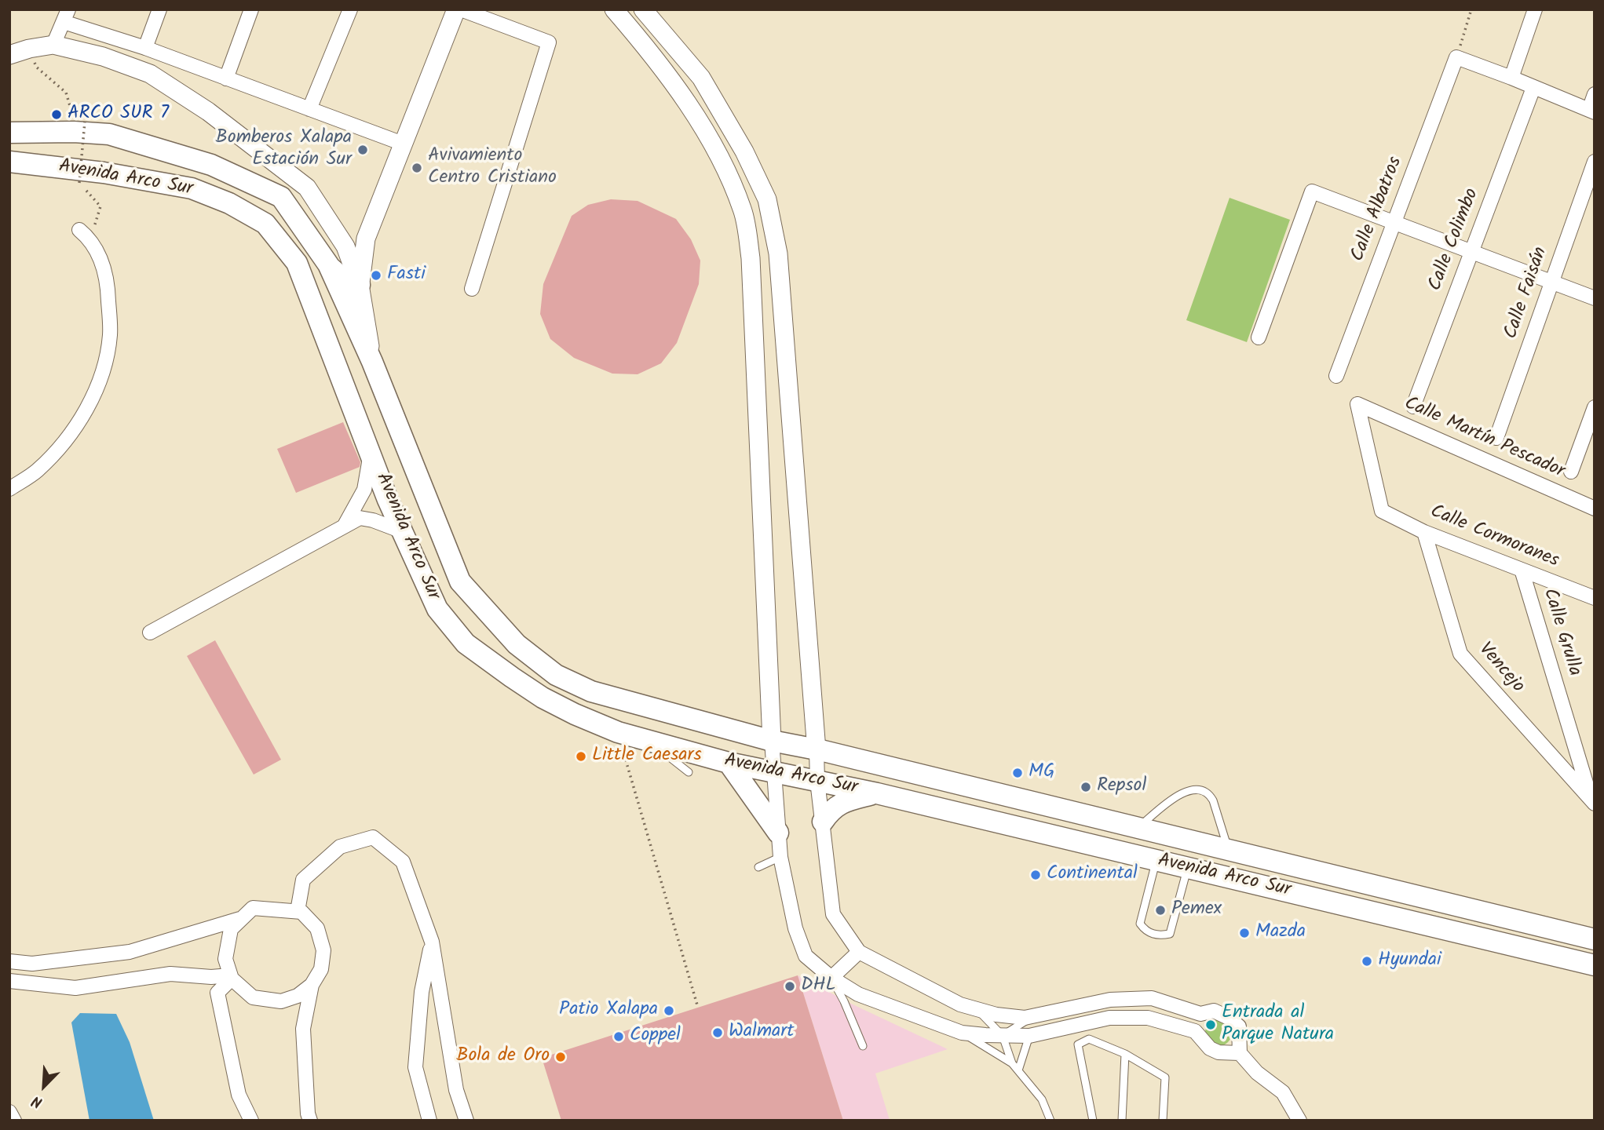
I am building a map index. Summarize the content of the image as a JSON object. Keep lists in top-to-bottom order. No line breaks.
{"streets":{"main road":["Avenida Arco Sur"],"street":["Calle Albatros","Calle Colimbo","Calle Faisán","Calle Martín Pescador","Calle Cormoranes","Calle Grulla","Vencejo"]},"crossings":[["Calle Martín Pescador","Calle Cormoranes"],["Calle Cormoranes","Calle Grulla"],["Calle Cormoranes","Vencejo"],["Calle Grulla","Vencejo"]],"places":["ARCO SUR 7","Bomberos Xalapa Estación Sur","Avivamiento Centro Cristiano","Fasti","Little Caesars","MG","Repsol","Continental","Pemex","Mazda","Hyundai","DHL","Patio Xalapa","Entrada al Parque Natura","Walmart","Coppel","Bola de Oro"],"north":"bottom left"}
